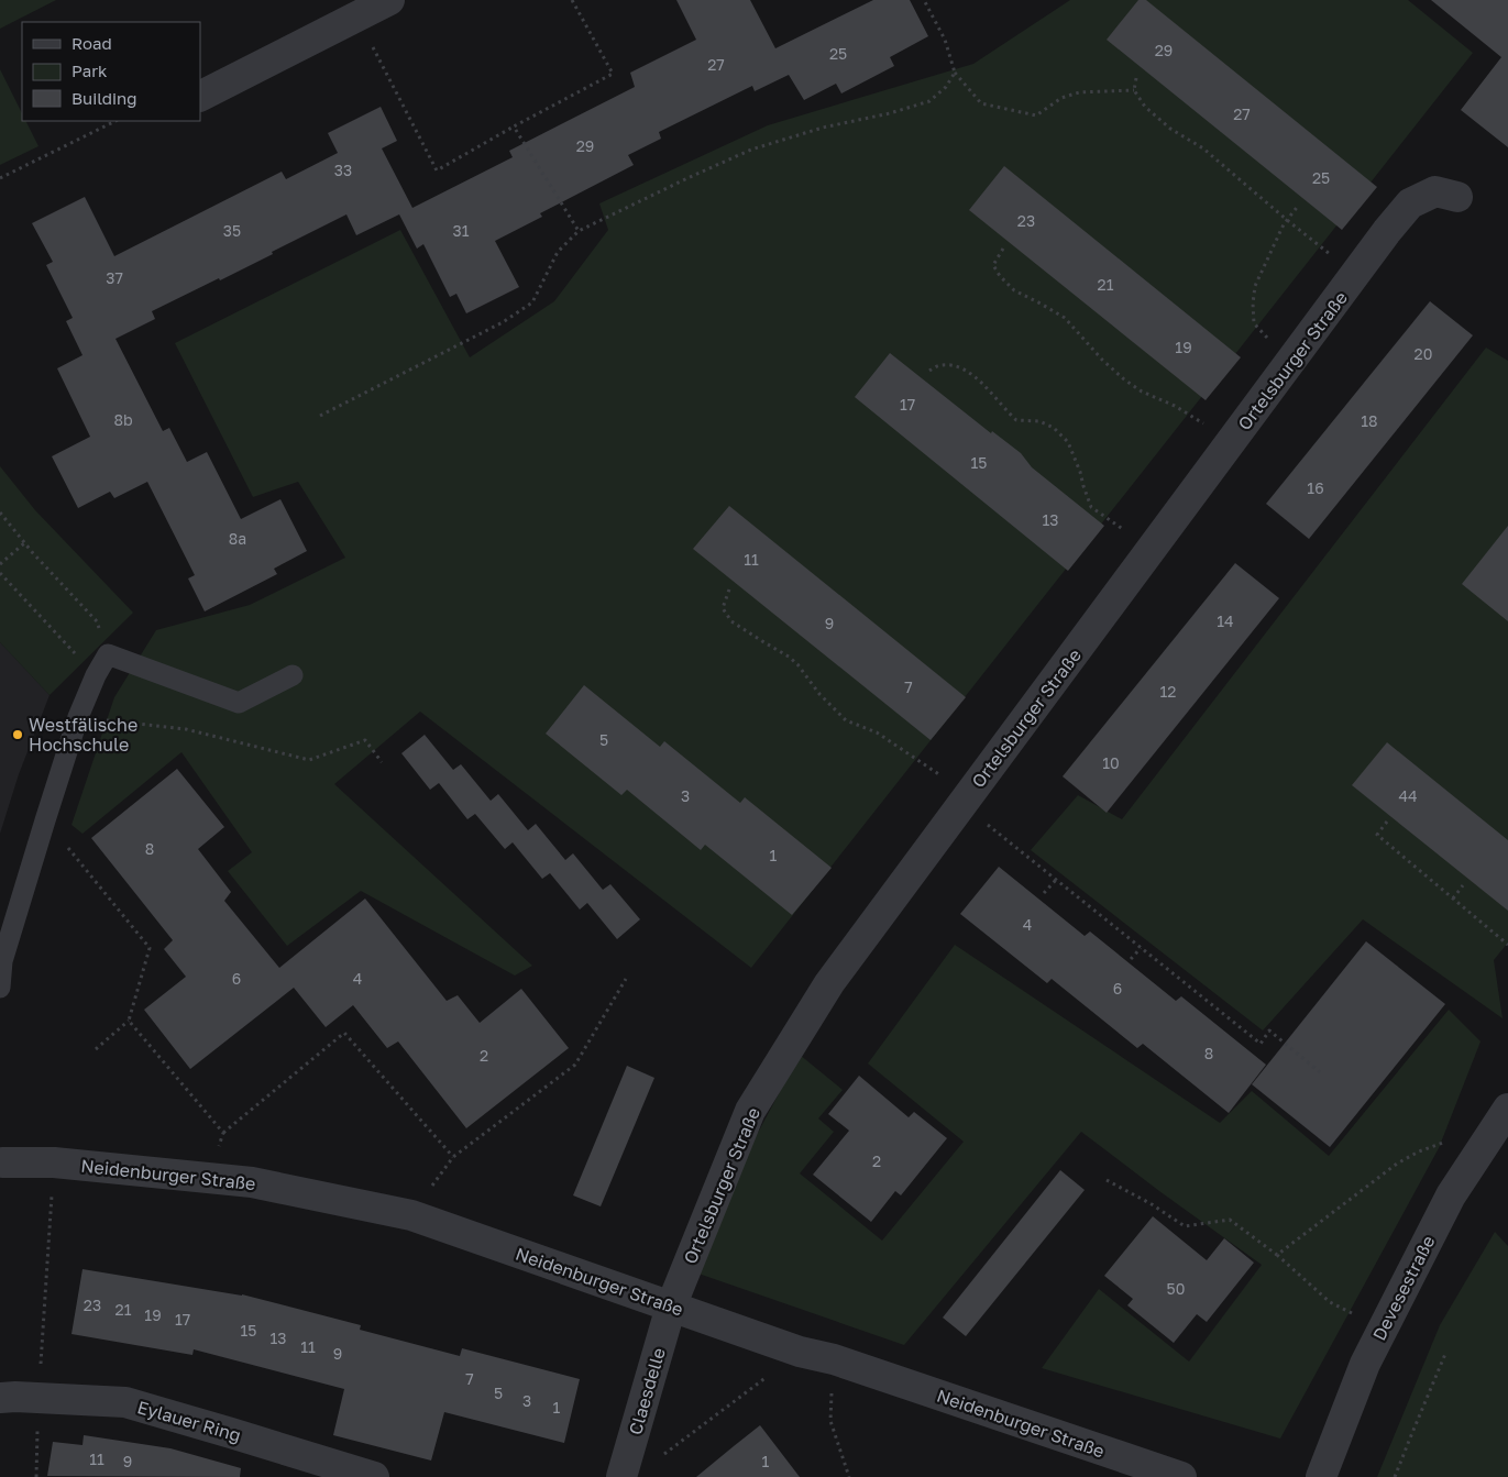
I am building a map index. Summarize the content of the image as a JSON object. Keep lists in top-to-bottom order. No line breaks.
{"streets":{"street":["Ortelsburger Straße","Neidenburger Straße","Devesestraße","Claesdelle","Eylauer Ring"]},"crossings":[["Ortelsburger Straße","Neidenburger Straße"],["Ortelsburger Straße","Claesdelle"],["Neidenburger Straße","Claesdelle"]],"places":["Westfälische Hochschule"],"house_numbers":["29","25","27","27","29","33","25","23","35","31","37","21","19","20","17","8b","18","15","16","13","8a","11","14","9","7","12","5","10","3","44","8","1","4","6","4","6","8","2","2","50","23","21","19","17","15","13","11","9","7","5","3","1","11","9","1"],"legend":["Road","Park","Building"]}
